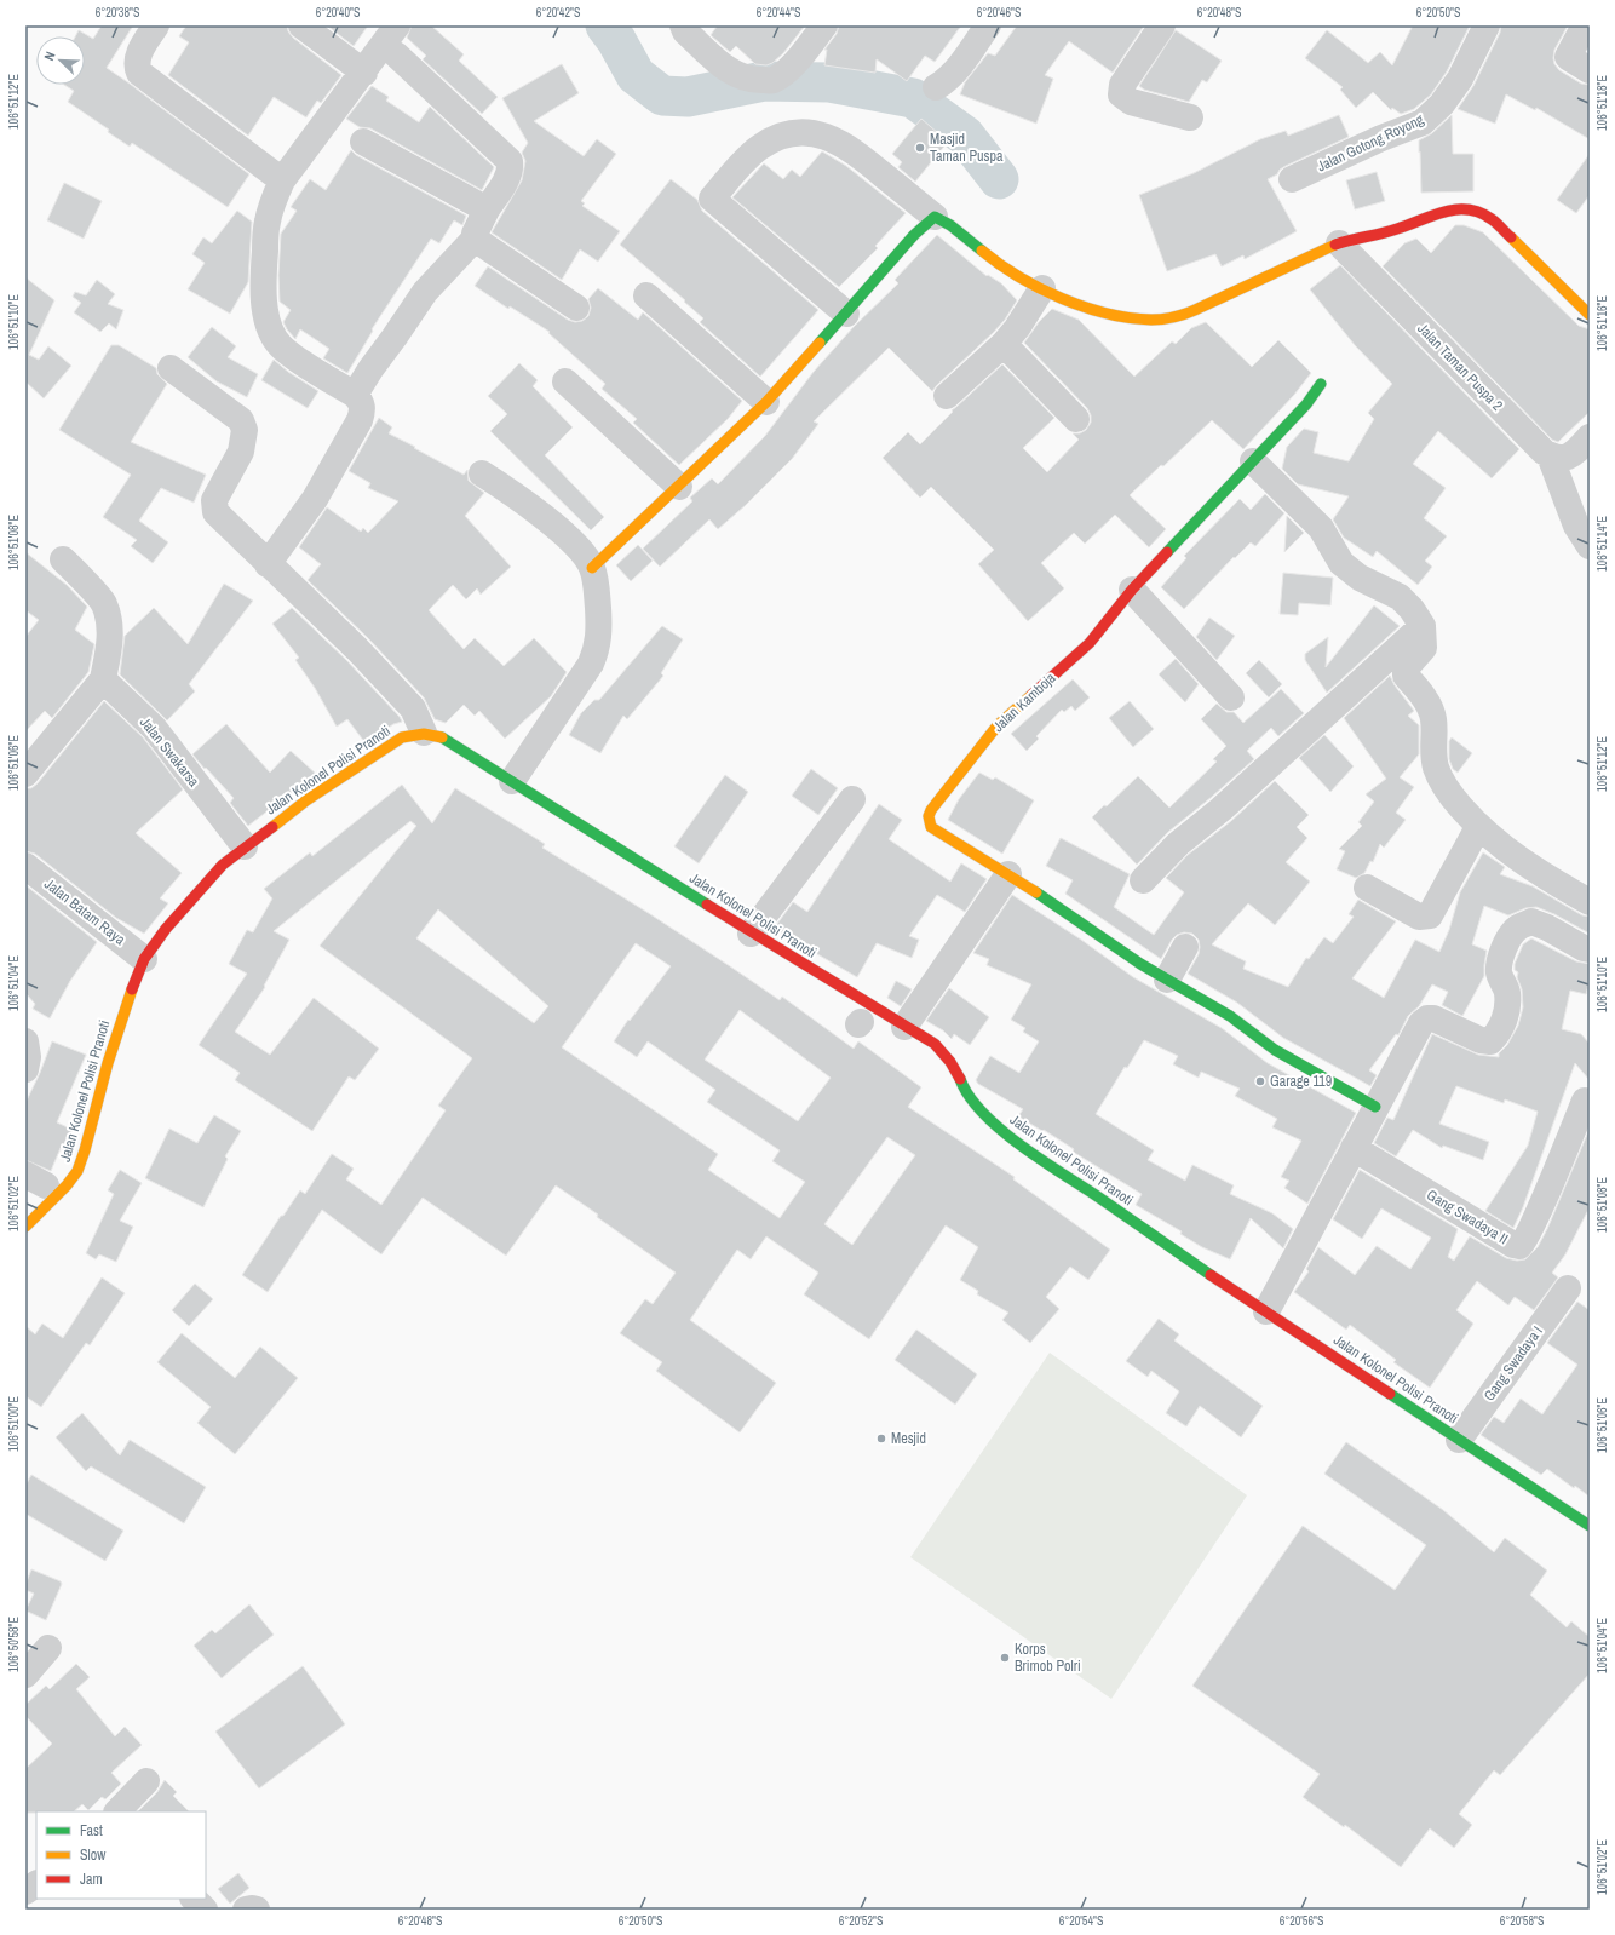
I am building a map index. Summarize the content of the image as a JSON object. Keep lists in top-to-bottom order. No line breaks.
{"streets":{"street":["Jalan Gotong Royong","Jalan Taman Puspa 2","Jalan Kamboja","Jalan Swakarsa","Jalan Kolonel Polisi Pranoti","Jalan Batam Raya","Gang Swadaya II","Gang Swadaya I"]},"crossings":[["Jalan Swakarsa","Jalan Kolonel Polisi Pranoti"],["Jalan Kolonel Polisi Pranoti","Jalan Batam Raya"],["Jalan Kolonel Polisi Pranoti","Gang Swadaya I"]],"places":["Masjid Taman Puspa","Garage 119","Mesjid","Korps Brimob Polri"],"legend":["Fast","Slow","Jam"],"north":"top left","coordinates":["6°20'38\"S","6°20'40\"S","6°20'42\"S","6°20'44\"S","6°20'46\"S","6°20'48\"S","6°20'50\"S","106°51'12\"E","106°51'18\"E","106°51'10\"E","106°51'16\"E","106°51'08\"E","106°51'14\"E","106°51'06\"E","106°51'04\"E","106°51'02\"E","106°51'00\"E","106°50'58\"E","6°20'52\"S","6°20'54\"S","6°20'56\"S","6°20'58\"S"]}
